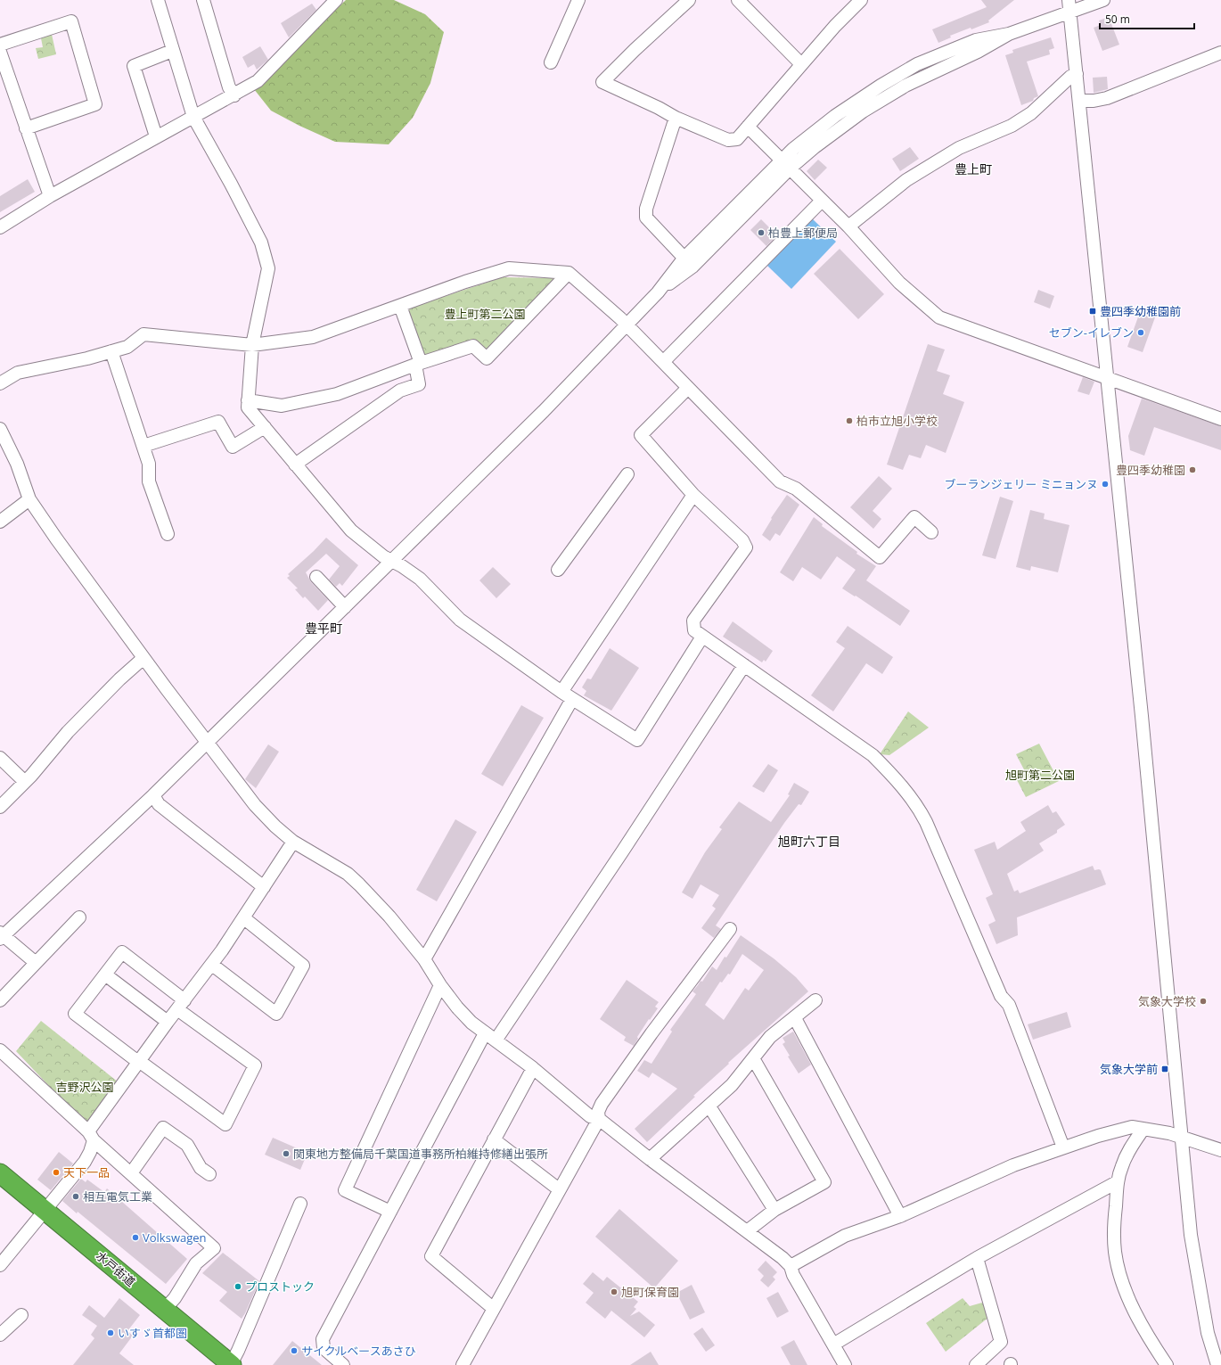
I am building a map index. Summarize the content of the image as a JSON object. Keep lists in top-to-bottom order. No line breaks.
{"streets":{"highway":["水戸街道"]},"districts":["豊上町","豊平町","旭町六丁目"],"parks":["豊上町第二公園","旭町第二公園","吉野沢公園"],"places":{"other":["柏豊上郵便局","セブン-イレブン","柏市立旭小学校","豊四季幼稚園","ブーランジェリー ミニョンヌ","気象大学校","関東地方整備局千葉国道事務所柏維持修繕出張所","天下一品","相互電気工業","Volkswagen","プロストック","旭町保育園","いすゞ首都圏","サイクルベースあさひ"],"transit":["豊四季幼稚園前","気象大学前"]},"scale_bar":"50 m"}
